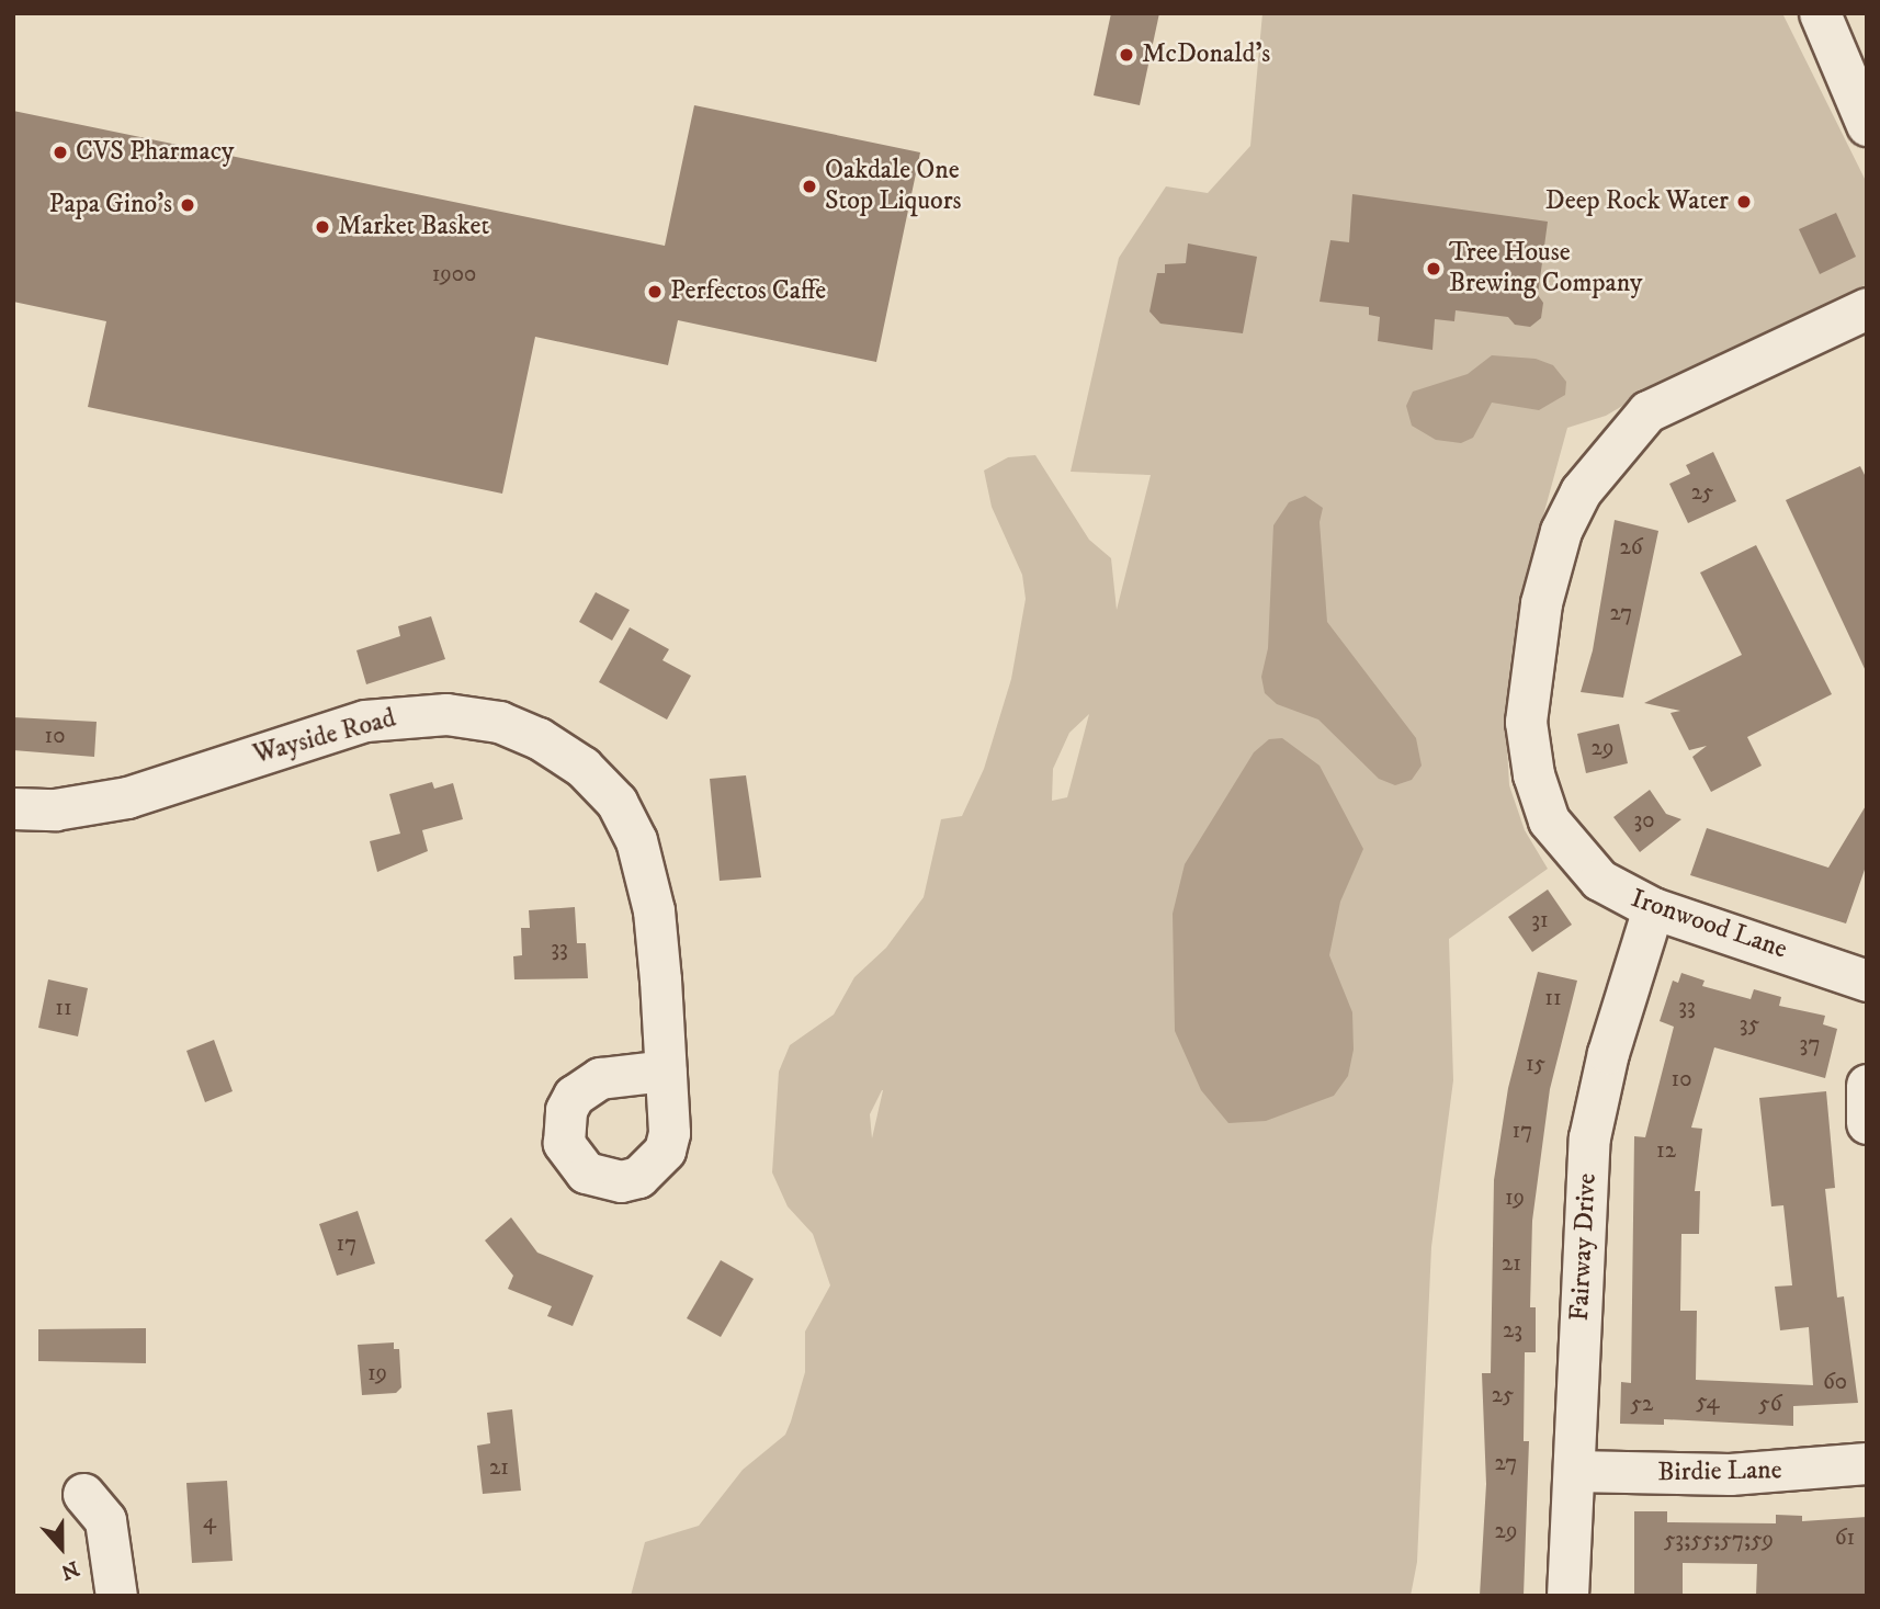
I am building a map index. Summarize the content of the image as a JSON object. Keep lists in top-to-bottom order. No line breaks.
{"streets":{"street":["Wayside Road","Ironwood Lane","Fairway Drive","Birdie Lane"]},"crossings":[["Ironwood Lane","Fairway Drive"],["Fairway Drive","Birdie Lane"]],"places":["McDonald's","CVS Pharmacy","Oakdale One Stop Liquors","Deep Rock Water","Papa Gino's","Market Basket","Tree House Brewing Company","Perfectos Caffe"],"house_numbers":["1900","25","26","27","10","29","30","31","33","11","33","11","35","37","15","10","17","12","19","17","21","23","19","60","25","54","52","56","27","21","4","29","61","53;55;57;59"],"north":"bottom"}
